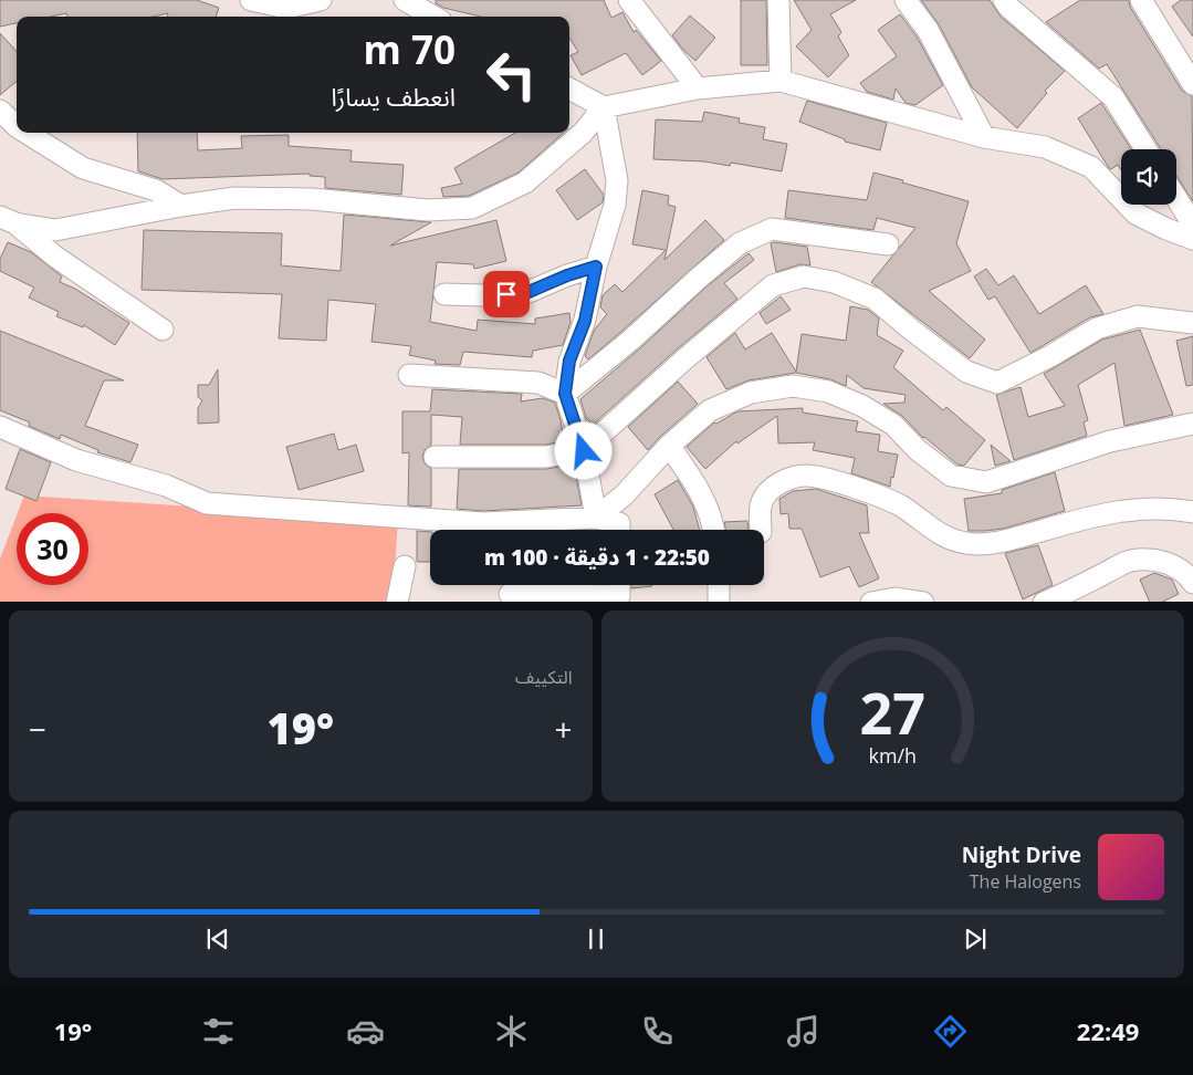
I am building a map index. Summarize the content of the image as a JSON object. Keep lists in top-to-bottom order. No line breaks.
{"page":{"turn":["70 m","انعطف يسارًا"],"limit":"30","trip":"22:50 · 1 دقيقة · 100 m","tile":"التكييف","heat":["−","19°","+"],"song":["Night Drive","The Halogens"],"tabs":["22:49","19°"],"gauge":["27","km/h"]}}
